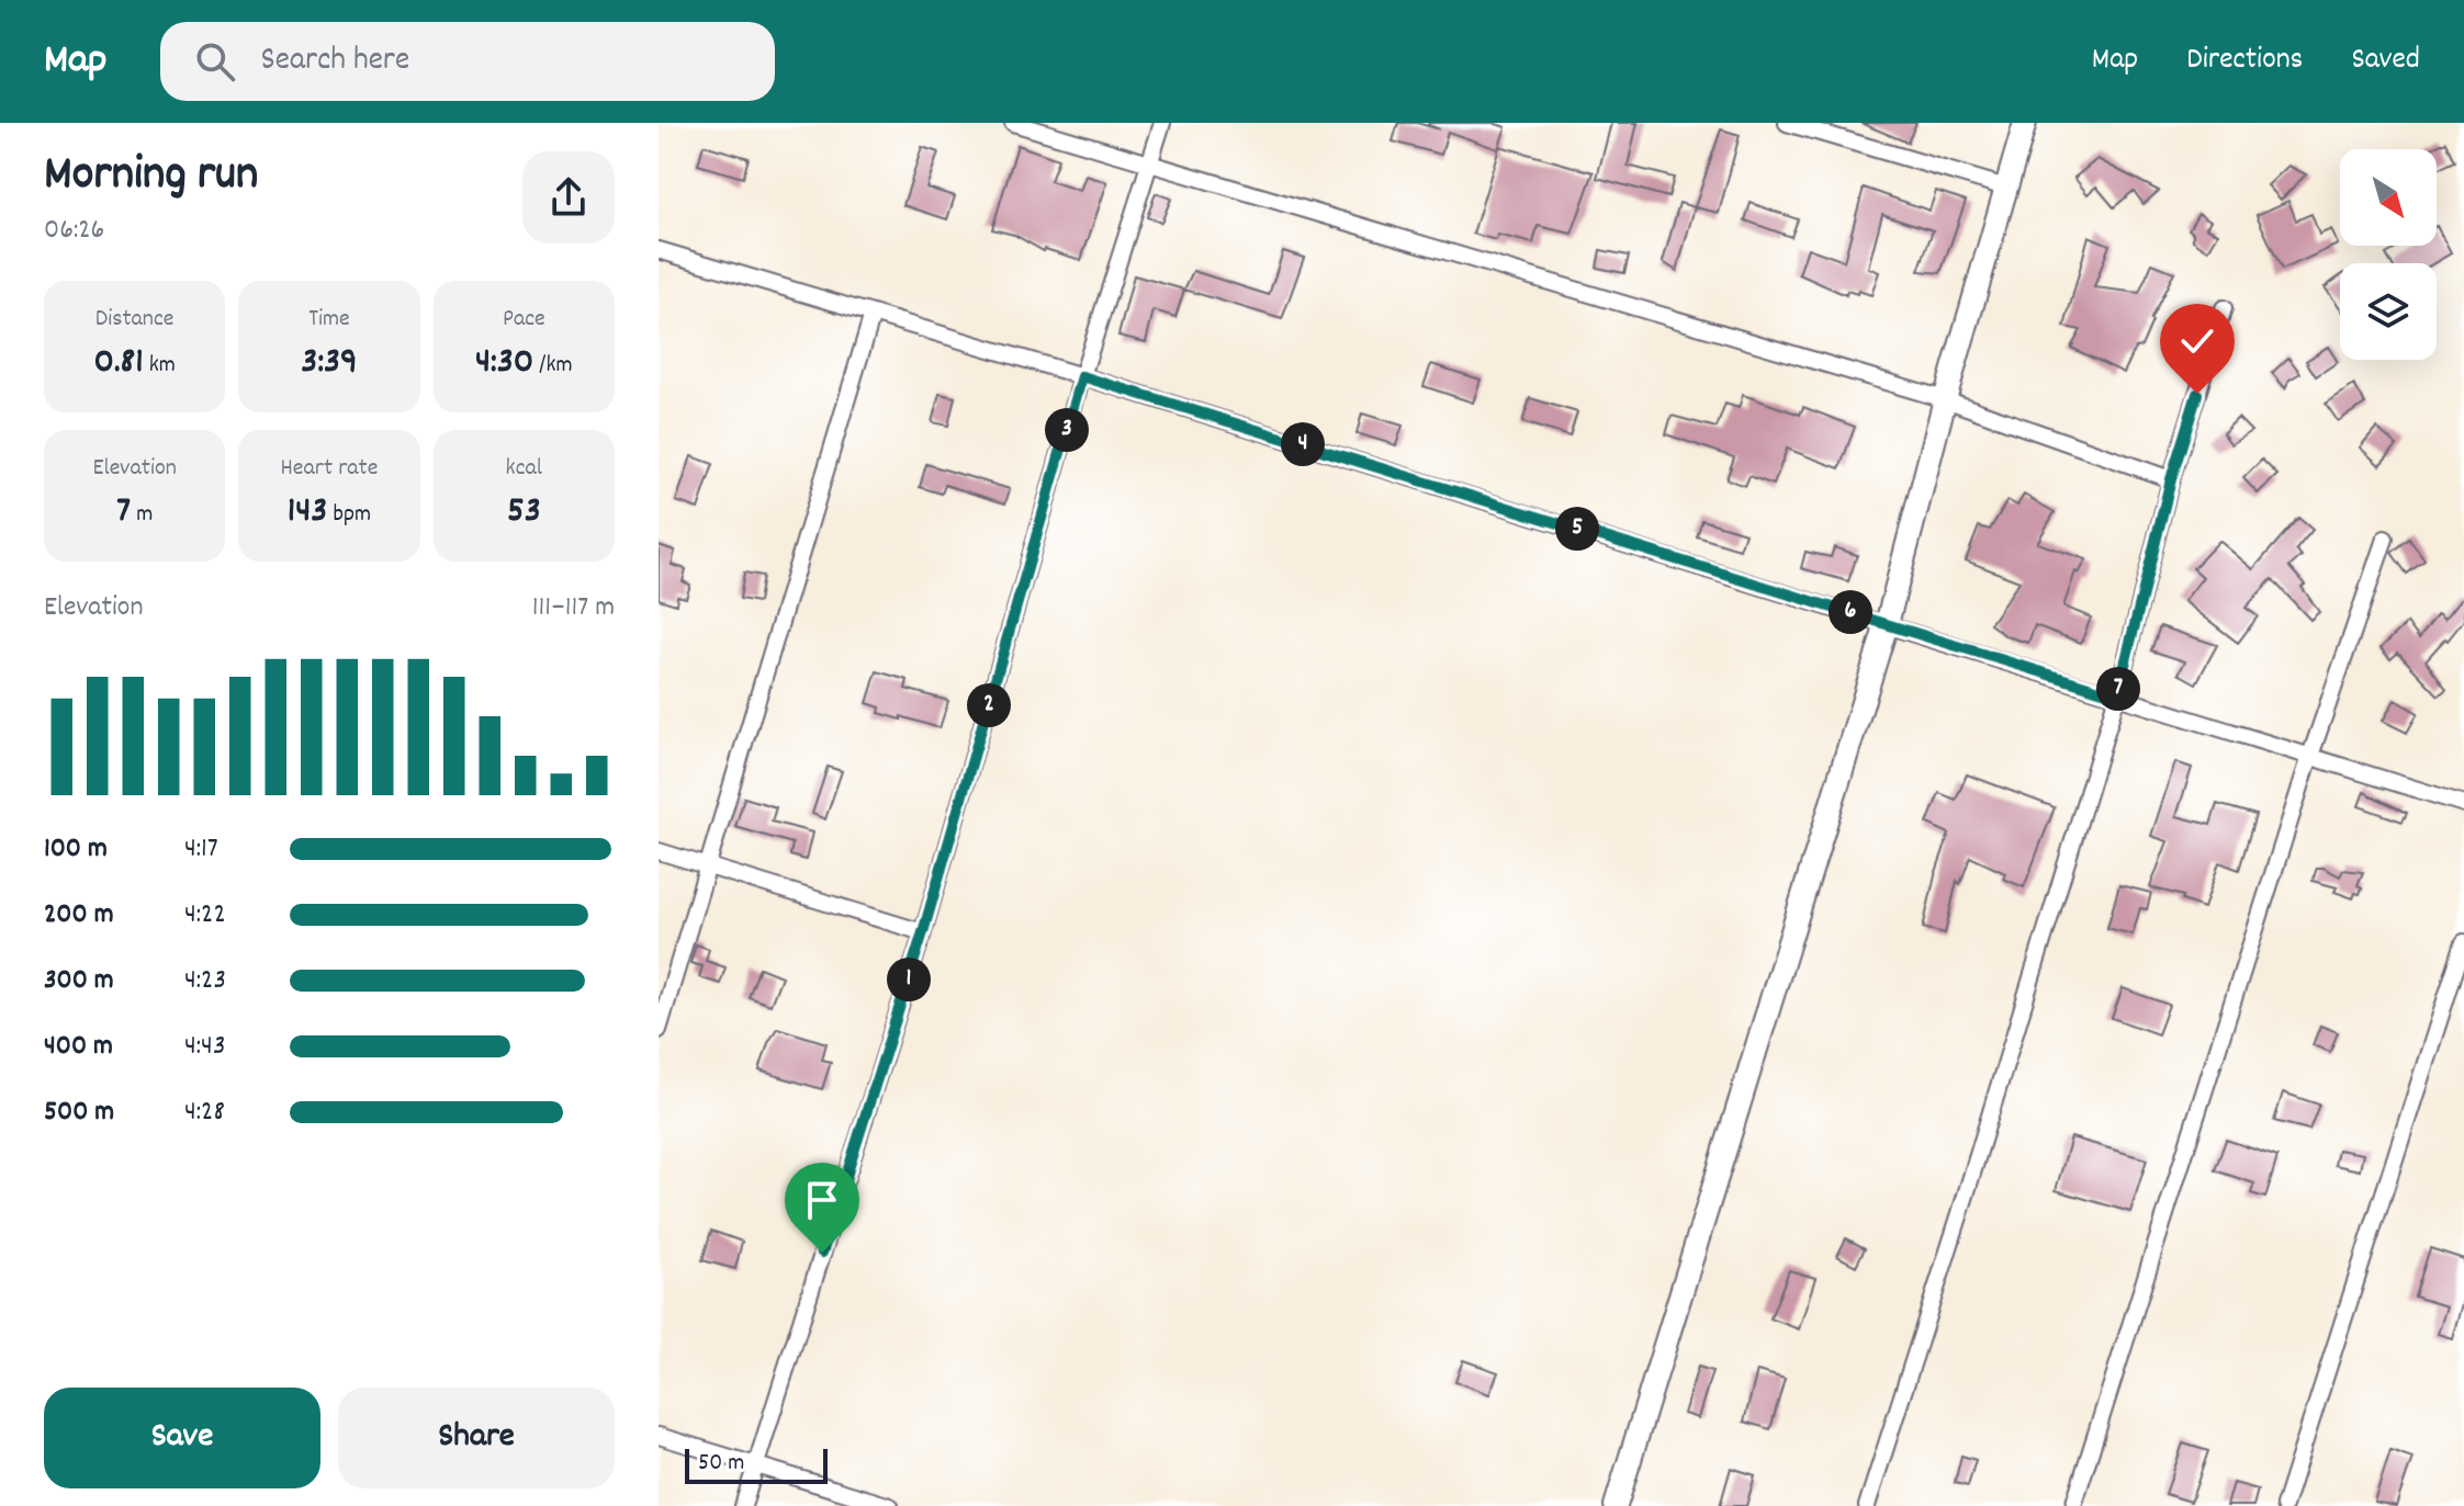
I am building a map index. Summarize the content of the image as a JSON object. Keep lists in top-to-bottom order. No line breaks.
{"scale_bar":"50 m","north":"bottom right","page":{"header":"Map","search":"Search here","nav":["Map","Directions","Saved"],"heading":["Morning run","06:26"],"stats":[["Distance","0.81 km"],["Time","3:39"],["Pace","4:30 /km"],["Elevation","7 m"],["Heart rate","143 bpm"],["kcal","53"]],"pins":["3","4","5","6","7","2","1"],"chart":["Elevation","111–117 m"],"list":[{"name":"100 m","note":"4:17"},{"name":"200 m","note":"4:22"},{"name":"300 m","note":"4:23"},{"name":"400 m","note":"4:43"},{"name":"500 m","note":"4:28"}],"buttons":["Save","Share"],"scale":"50 m"}}
